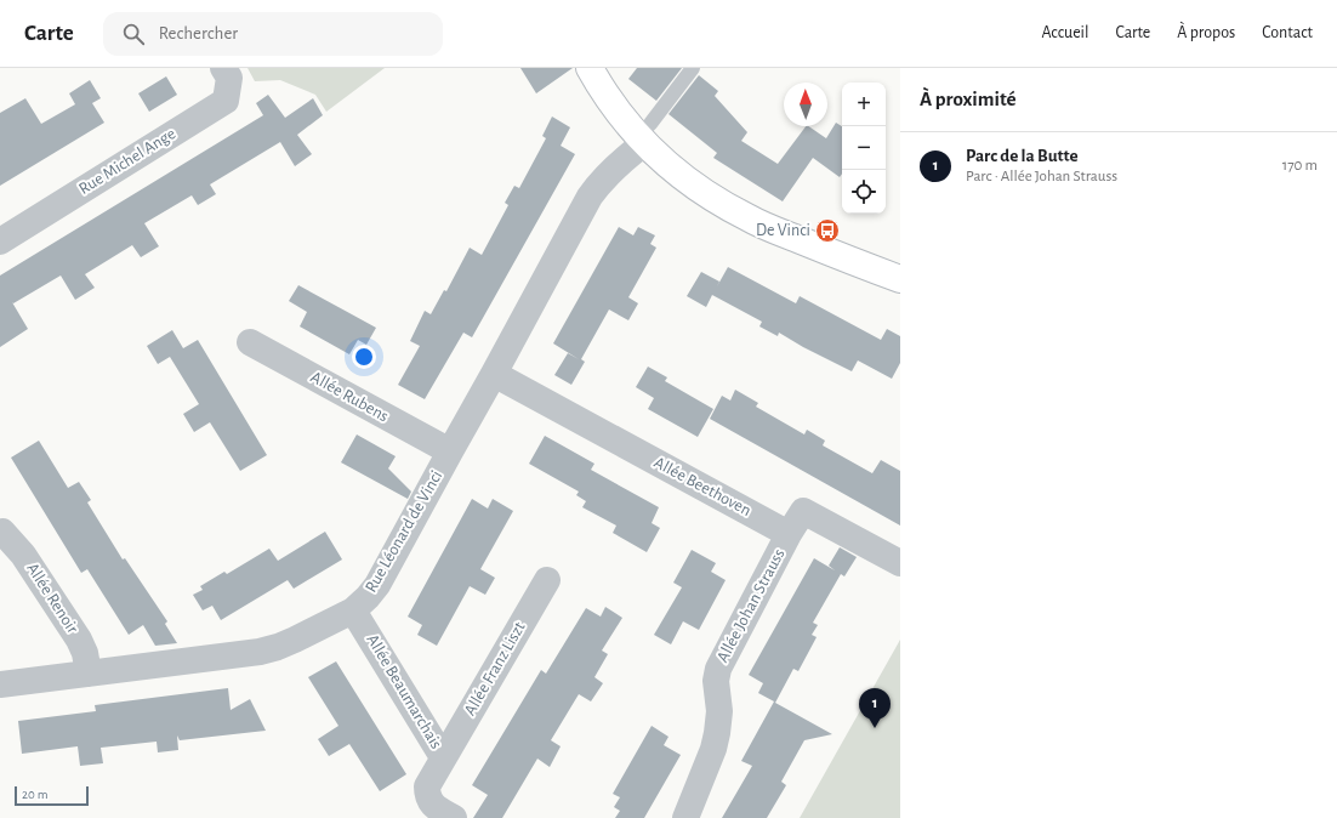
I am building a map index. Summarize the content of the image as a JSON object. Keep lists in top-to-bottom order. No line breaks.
{"streets":{"street":["Rue Michel Ange","Allée Rubens","Allée Beethoven","Rue Léonard de Vinci","Allée Renoir","Allée Johan Strauss","Allée Franz Liszt","Allée Beaumarchais"]},"crossings":[["Allée Rubens","Rue Léonard de Vinci"],["Allée Beethoven","Rue Léonard de Vinci"],["Allée Beethoven","Allée Johan Strauss"],["Rue Léonard de Vinci","Allée Renoir"],["Rue Léonard de Vinci","Allée Beaumarchais"],["Allée Franz Liszt","Allée Beaumarchais"]],"places":{"bus stop":["De Vinci"]},"scale_bar":"20 m","north":"top","page":{"header":"Carte","search":"Rechercher","nav":["Accueil","Carte","À propos","Contact"],"heading":"À proximité","map_buttons":["+","−"],"list":[{"mark":"1","name":"Parc de la Butte","note":"Parc · Allée Johan Strauss","value":"170 m"}],"pins":"1","scale":"20 m"}}
